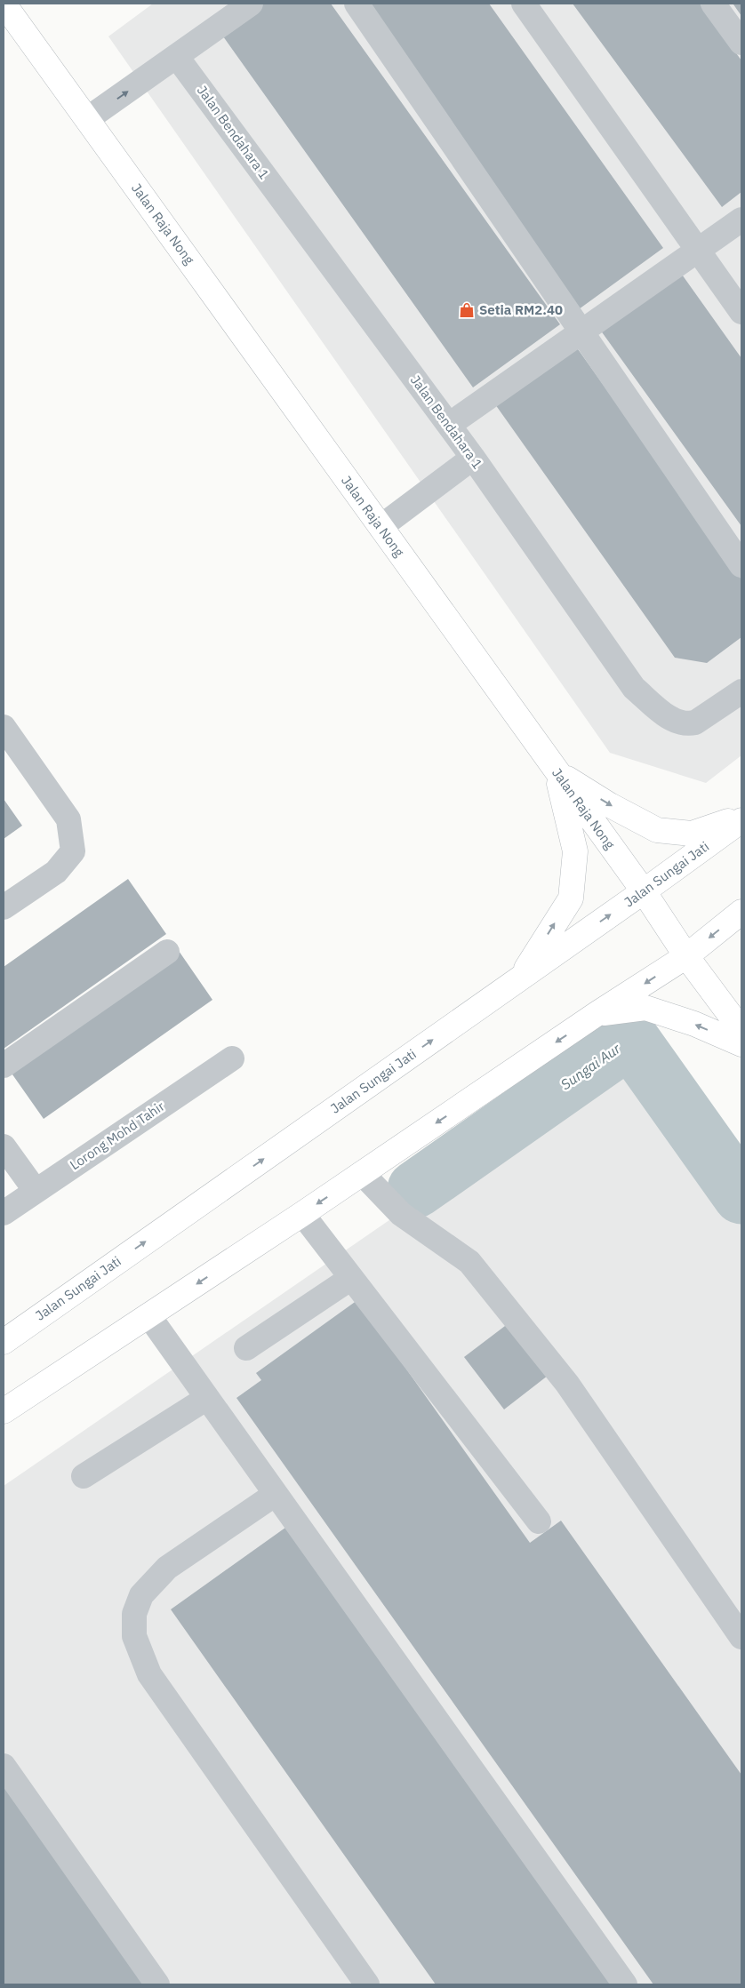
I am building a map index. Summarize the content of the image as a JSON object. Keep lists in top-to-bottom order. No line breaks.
{"streets":{"main road":["Jalan Raja Nong","Jalan Sungai Jati"],"street":["Jalan Bendahara 1","Lorong Mohd Tahir"]},"crossings":[["Jalan Raja Nong","Jalan Sungai Jati"]],"water":["Sungai Aur"],"places":{"shop":["Setia RM2.40"]}}
